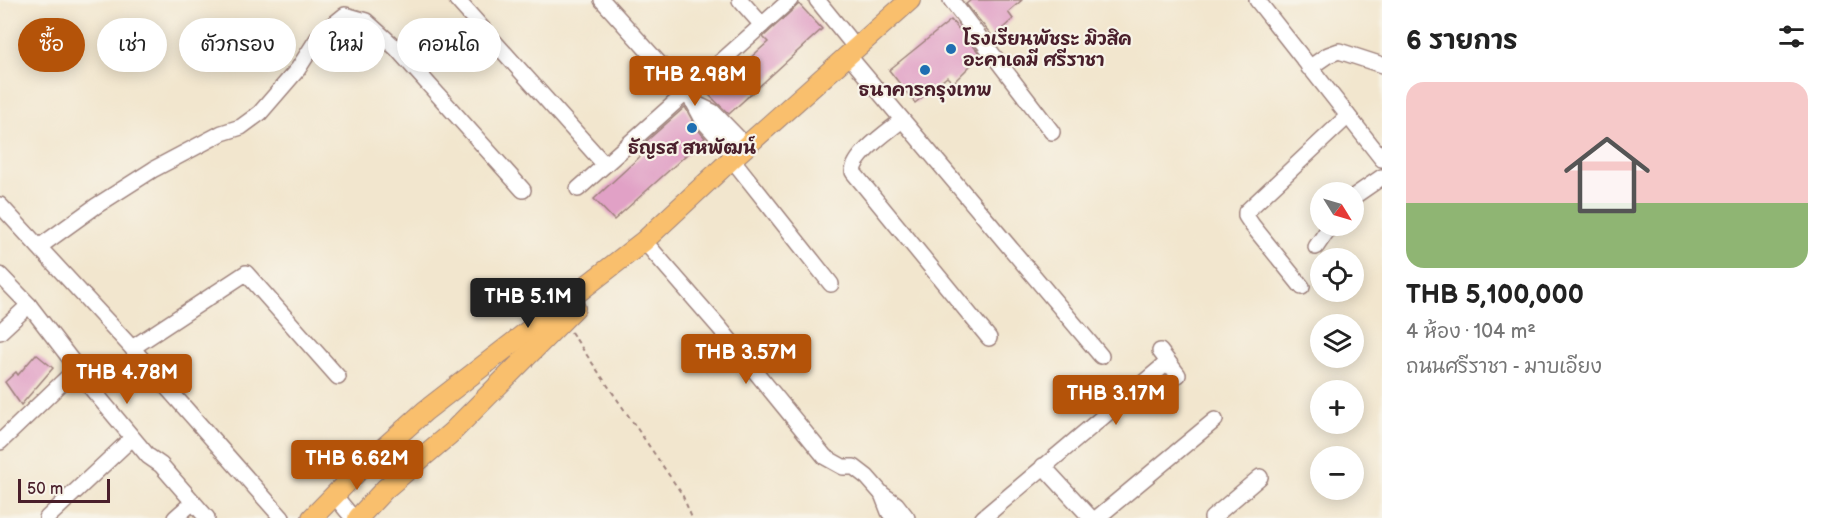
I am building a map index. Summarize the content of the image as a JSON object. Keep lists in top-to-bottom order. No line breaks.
{"places":["โรงเรียนพัชระ มิวสิค อะคาเดมี ศรีราชา","ธนาคารกรุงเทพ","ธัญรส สหพัฒน์"],"scale_bar":"50 m","north":"bottom right","page":{"heading":"6 รายการ","chip":["ซื้อ","เช่า","ตัวกรอง","ใหม่","คอนโด"],"price":["THB 2.98M","THB 5.1M","THB 3.57M","THB 4.78M","THB 3.17M","THB 6.62M"],"list":[{"name":"THB 5,100,000","note":"4 ห้อง · 104 m² · ถนนศรีราชา - มาบเอียง"}],"map_buttons":["+","−"],"scale":"50 m"}}
